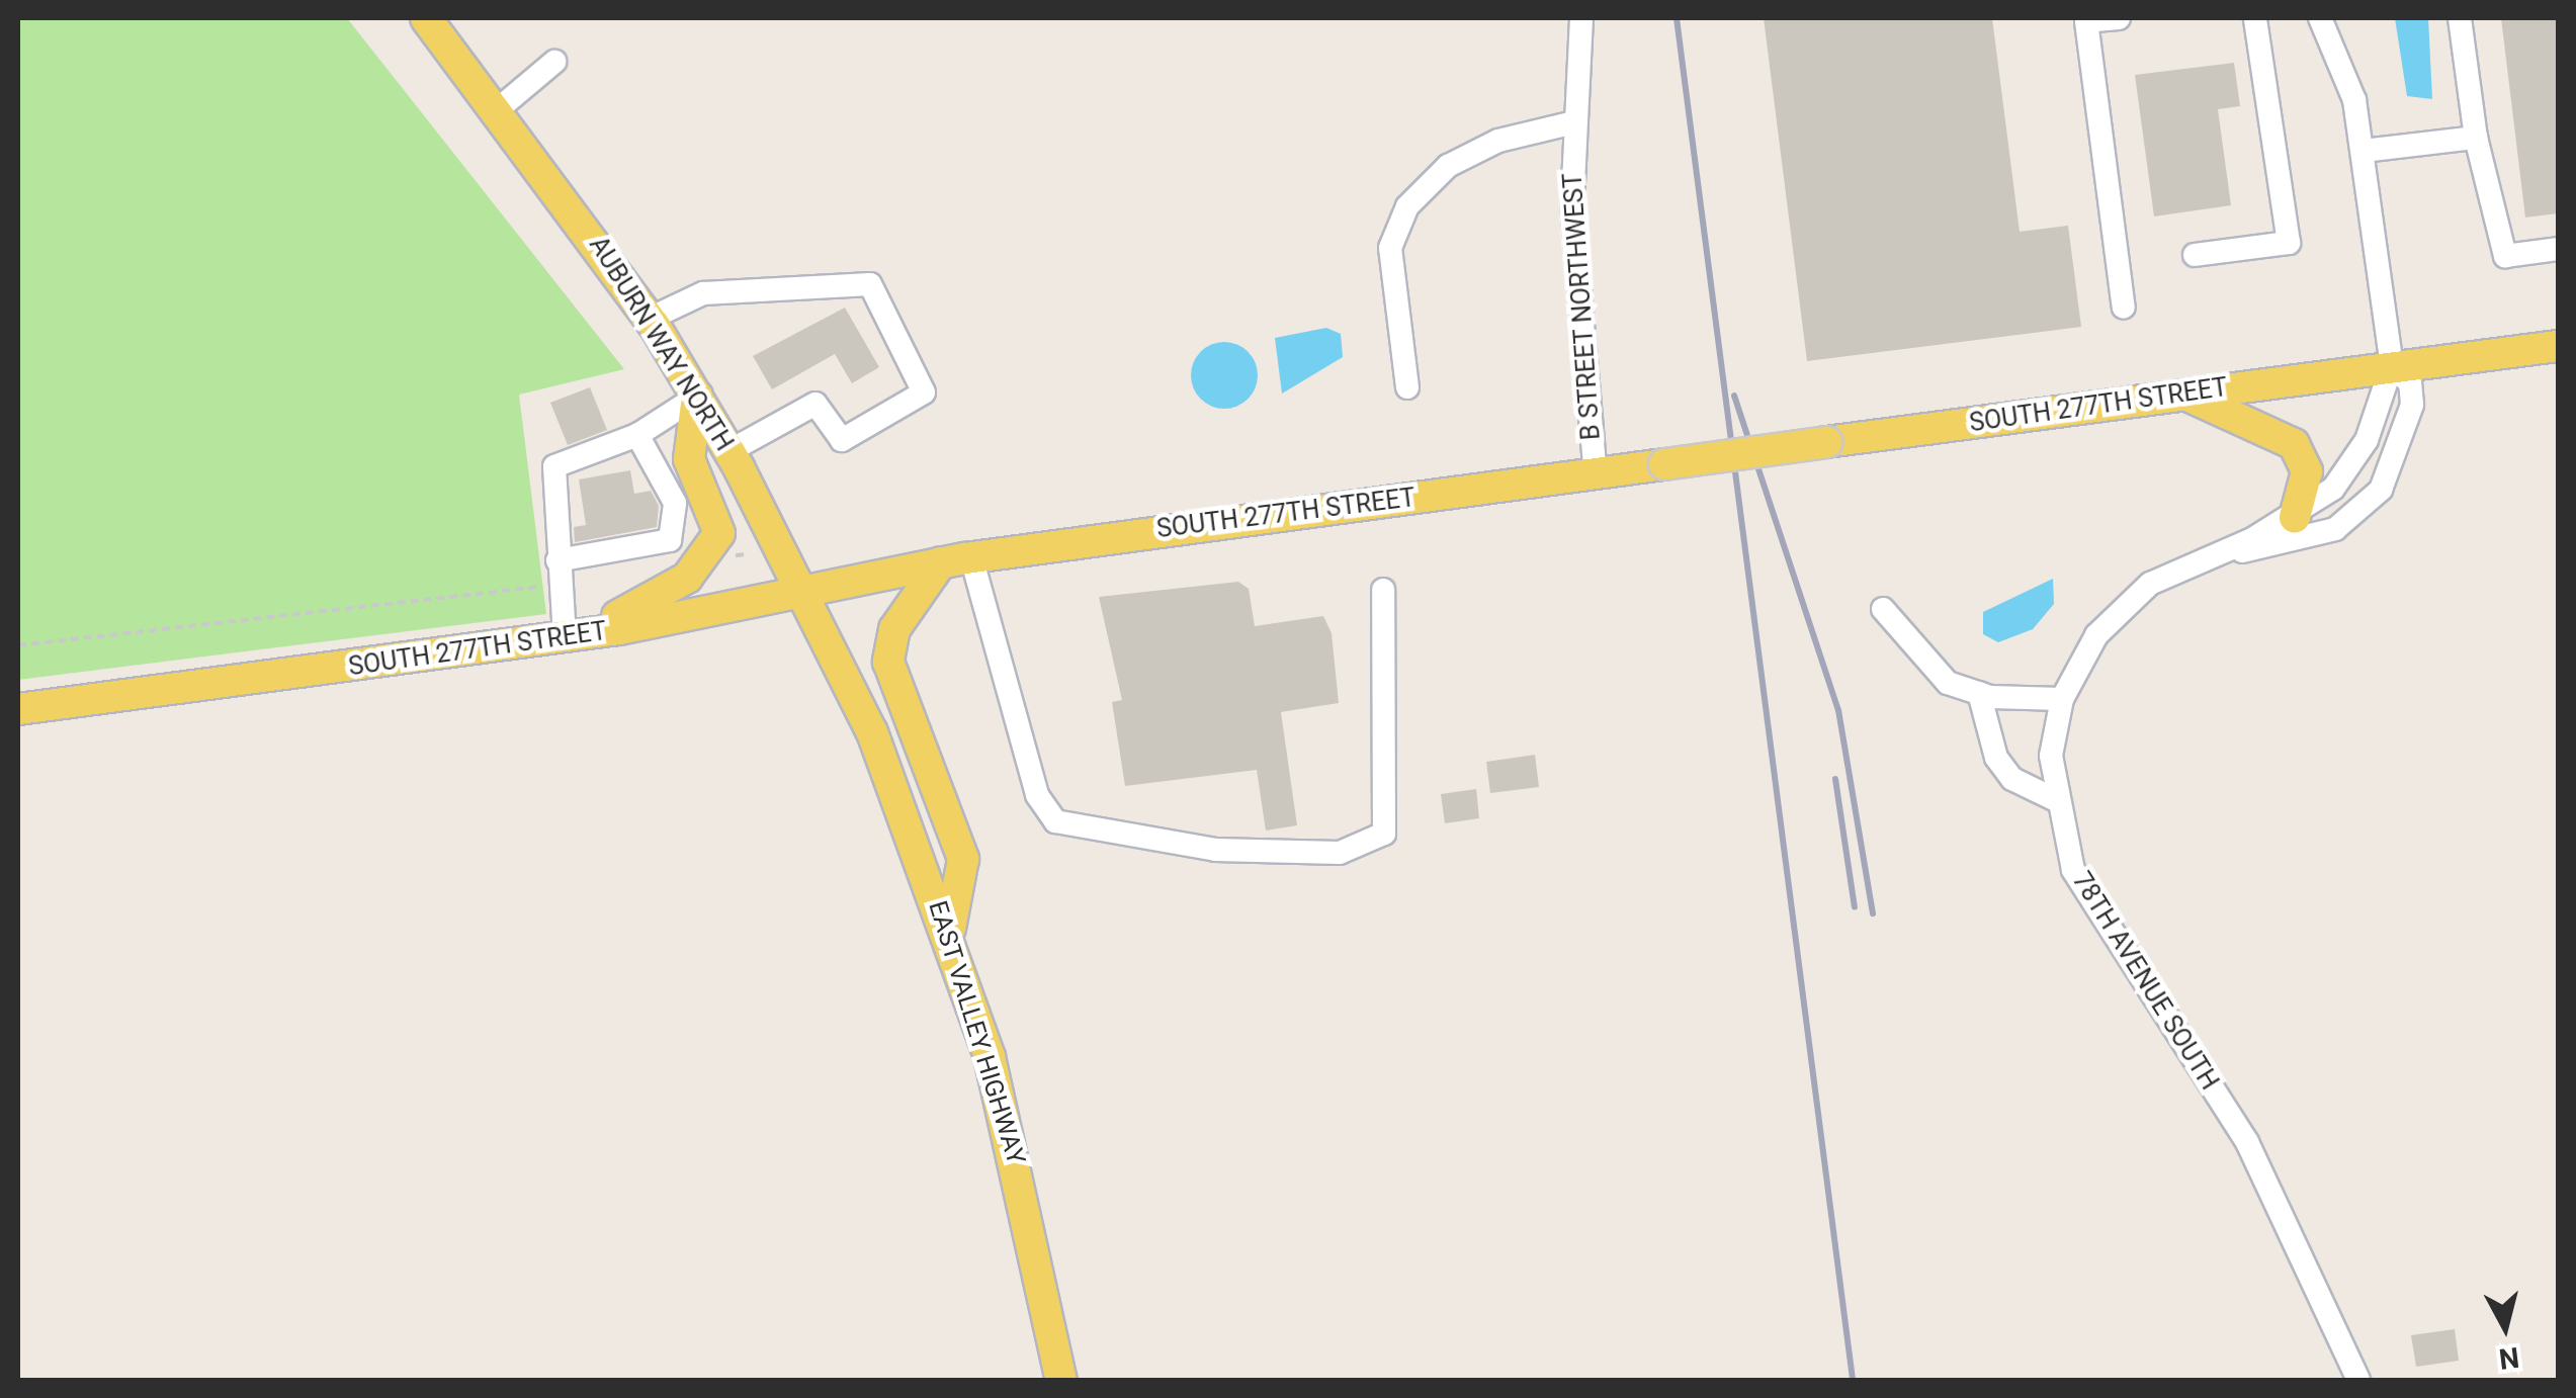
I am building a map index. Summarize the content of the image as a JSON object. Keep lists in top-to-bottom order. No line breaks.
{"streets":{"main road":["AUBURN WAY NORTH","SOUTH 277TH STREET","EAST VALLEY HIGHWAY"],"street":["B STREET NORTHWEST","78TH AVENUE SOUTH"]},"crossings":[["B STREET NORTHWEST","SOUTH 277TH STREET"],["AUBURN WAY NORTH","SOUTH 277TH STREET"],["AUBURN WAY NORTH","EAST VALLEY HIGHWAY"],["SOUTH 277TH STREET","78TH AVENUE SOUTH"],["SOUTH 277TH STREET","EAST VALLEY HIGHWAY"]],"north":"bottom"}
